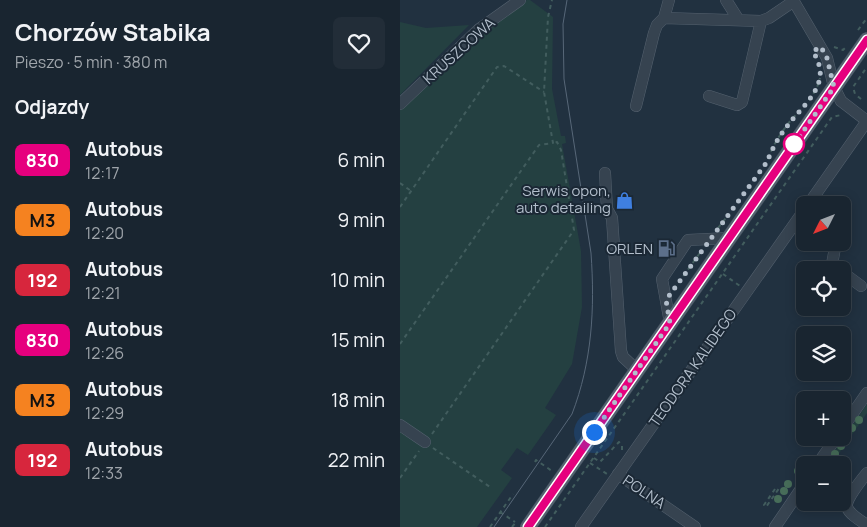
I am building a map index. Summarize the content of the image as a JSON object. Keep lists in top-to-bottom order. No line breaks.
{"streets":{"street":["KRUSZCOWA","TEODORA KALIDEGO","POLNA"]},"crossings":[["TEODORA KALIDEGO","POLNA"]],"places":{"shop":["Serwis opon, auto detailing"],"fuel station":["ORLEN"]},"lines":["bus line 830"],"north":"bottom left","page":{"heading":[["Chorzów Stabika","Pieszo · 5 min · 380 m"],"Odjazdy"],"list":[{"mark":"830","name":"Autobus","note":"12:17","value":"6 min"},{"mark":"M3","name":"Autobus","note":"12:20","value":"9 min"},{"mark":"192","name":"Autobus","note":"12:21","value":"10 min"},{"mark":"830","name":"Autobus","note":"12:26","value":"15 min"},{"mark":"M3","name":"Autobus","note":"12:29","value":"18 min"},{"mark":"192","name":"Autobus","note":"12:33","value":"22 min"}],"map_buttons":["+","−"]}}
